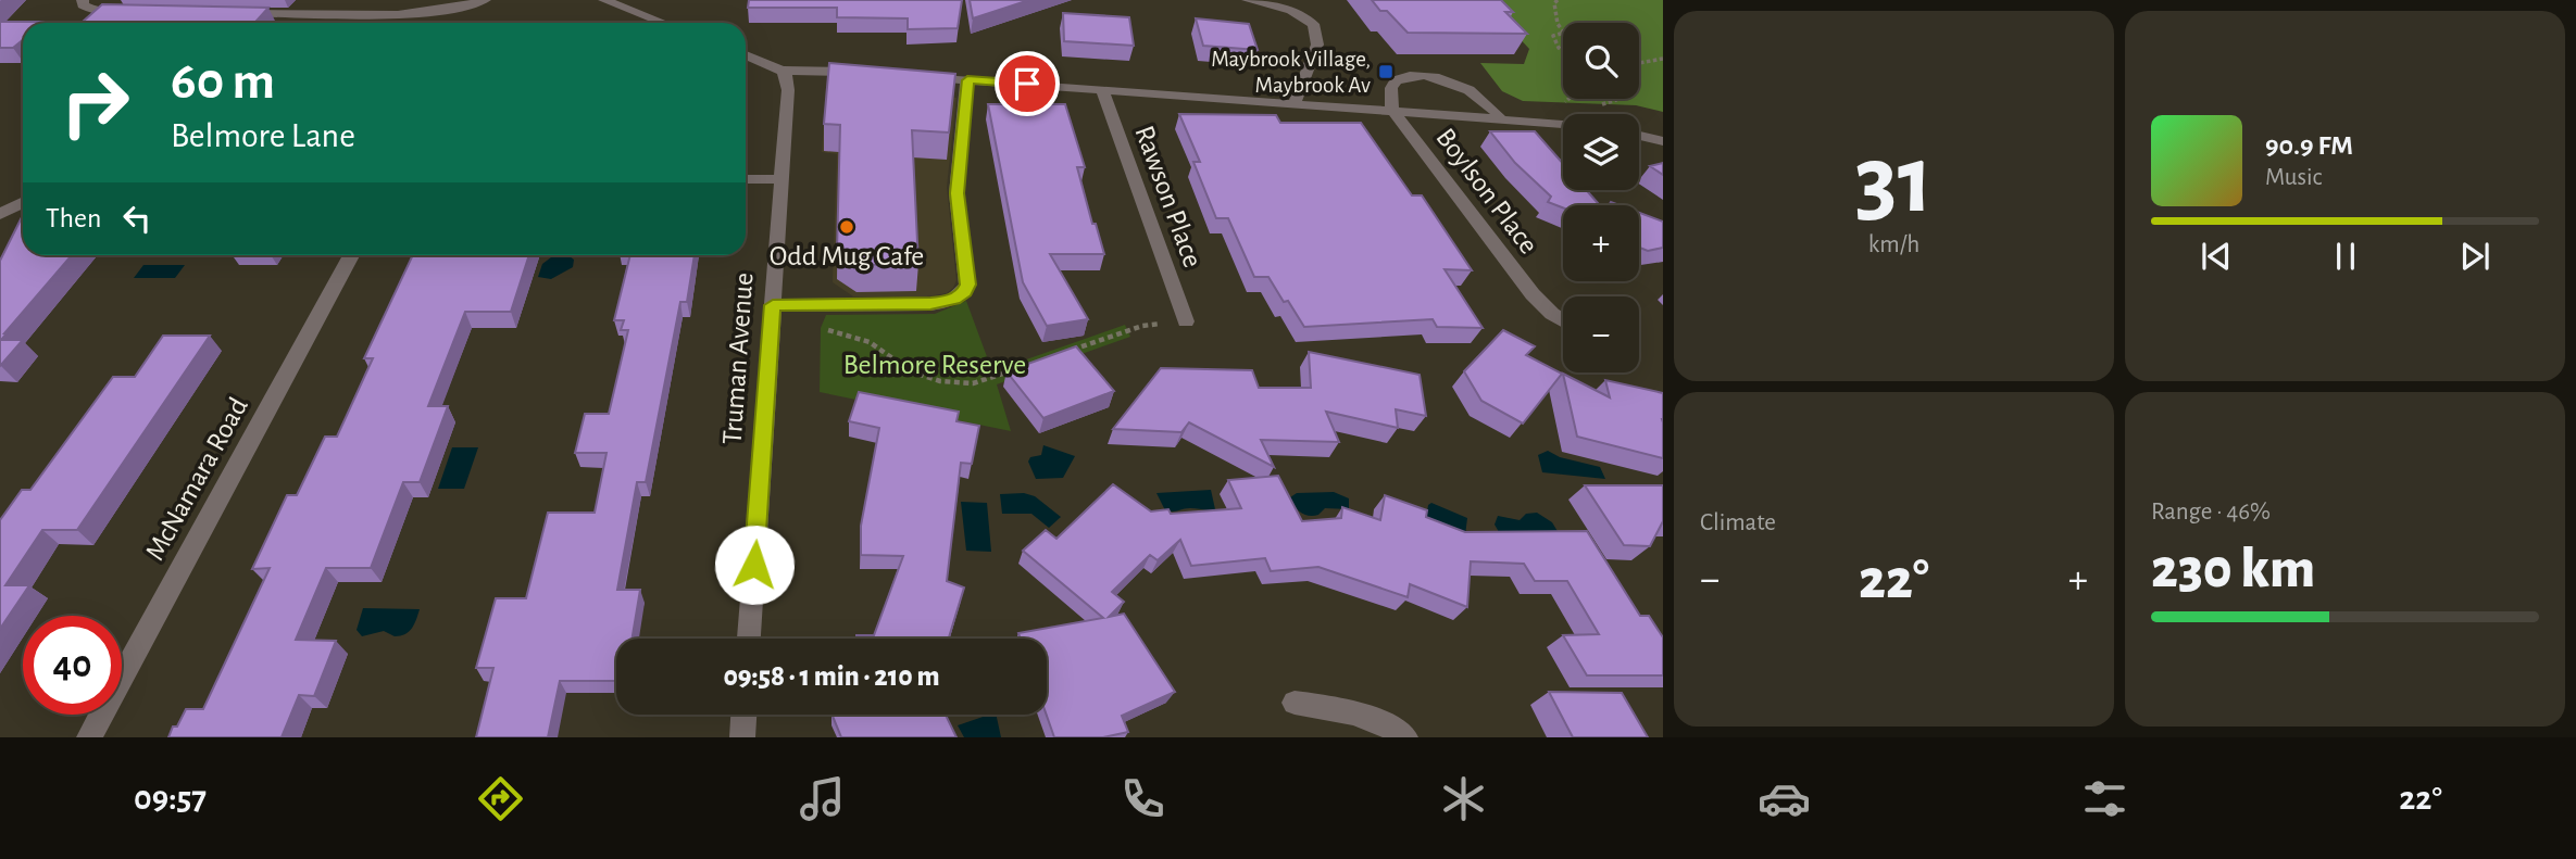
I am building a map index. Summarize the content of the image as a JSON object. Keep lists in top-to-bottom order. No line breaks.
{"streets":{"street":["Boylson Place","Rawson Place","Truman Avenue","McNamara Road"]},"parks":["Belmore Reserve"],"places":{"transit":["Maybrook Village, Maybrook Av"],"other":["Odd Mug Cafe"]},"page":{"tile":[["31","km/h"],"Climate",["Range · 46%","230 km"]],"map_buttons":["+","−"],"turn":["60 m","Belmore Lane"],"song":["90.9 FM","Music"],"then":"Then","heat":["−","22°","+"],"limit":"40","trip":"09:58 · 1 min · 210 m","tabs":["09:57","22°"]}}
